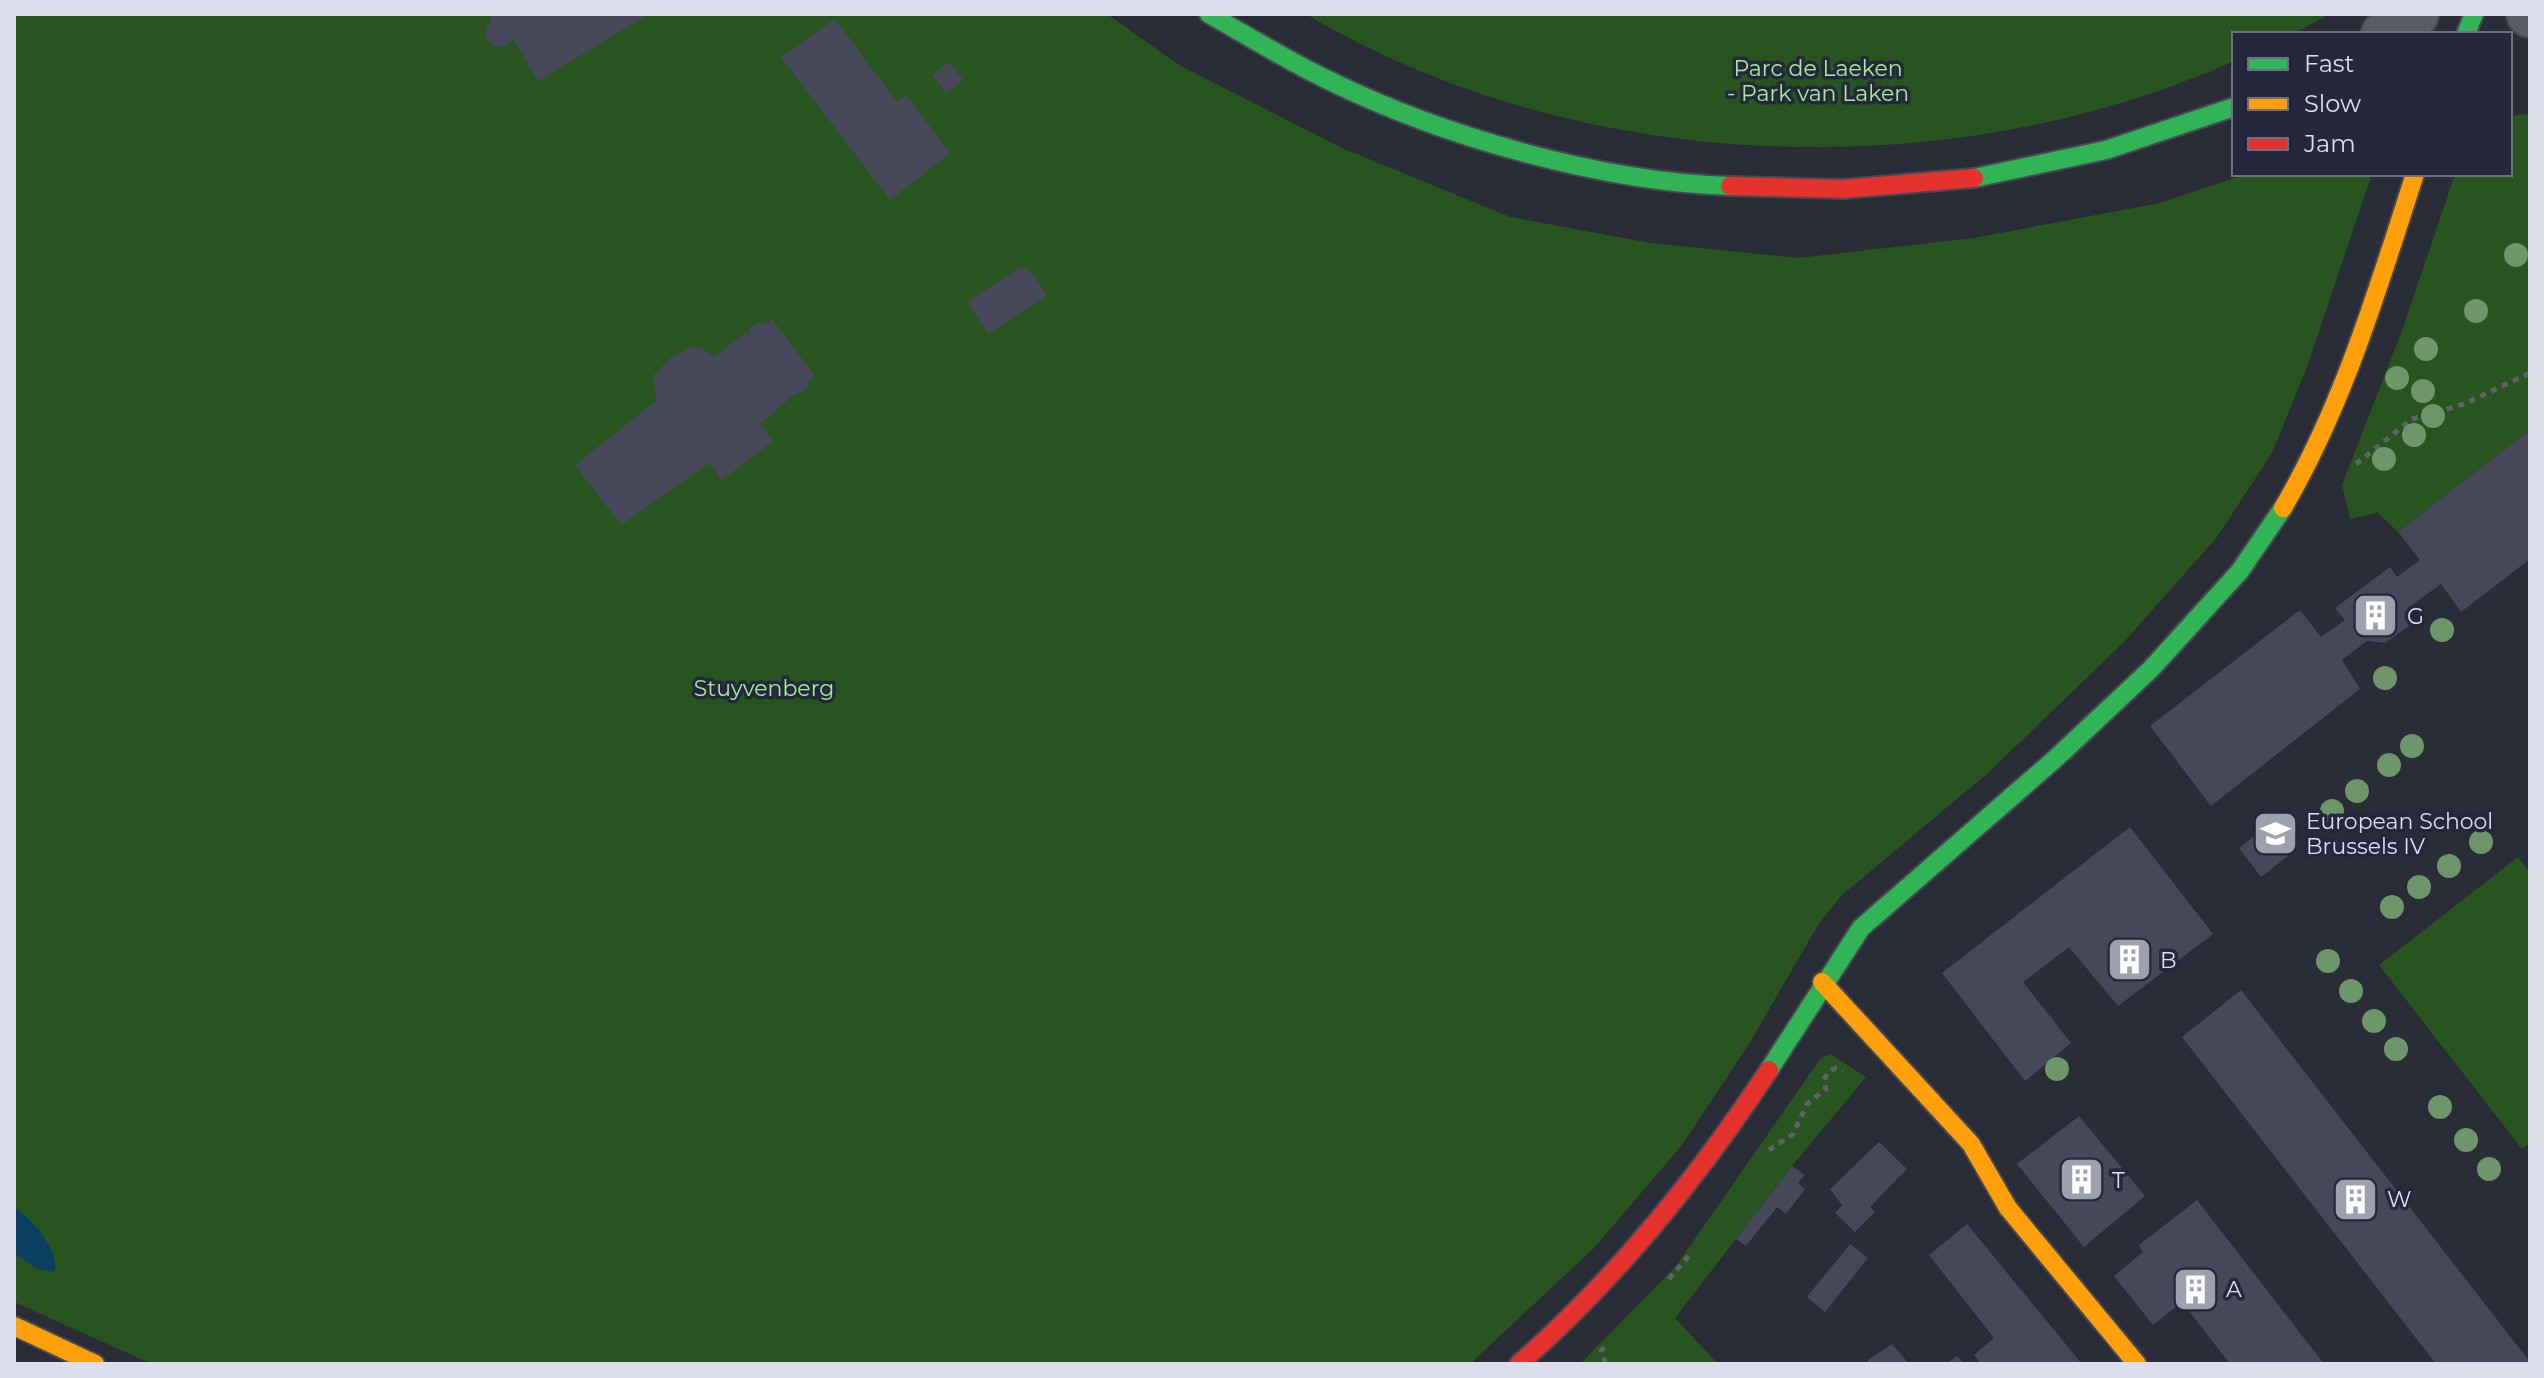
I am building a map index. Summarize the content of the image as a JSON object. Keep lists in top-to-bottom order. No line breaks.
{"parks":["Parc de Laeken - Park van Laken","Stuyvenberg"],"places":{"building":["G","B","T","W","A"],"school or university":["European School Brussels IV"]},"legend":["Fast","Slow","Jam"]}
